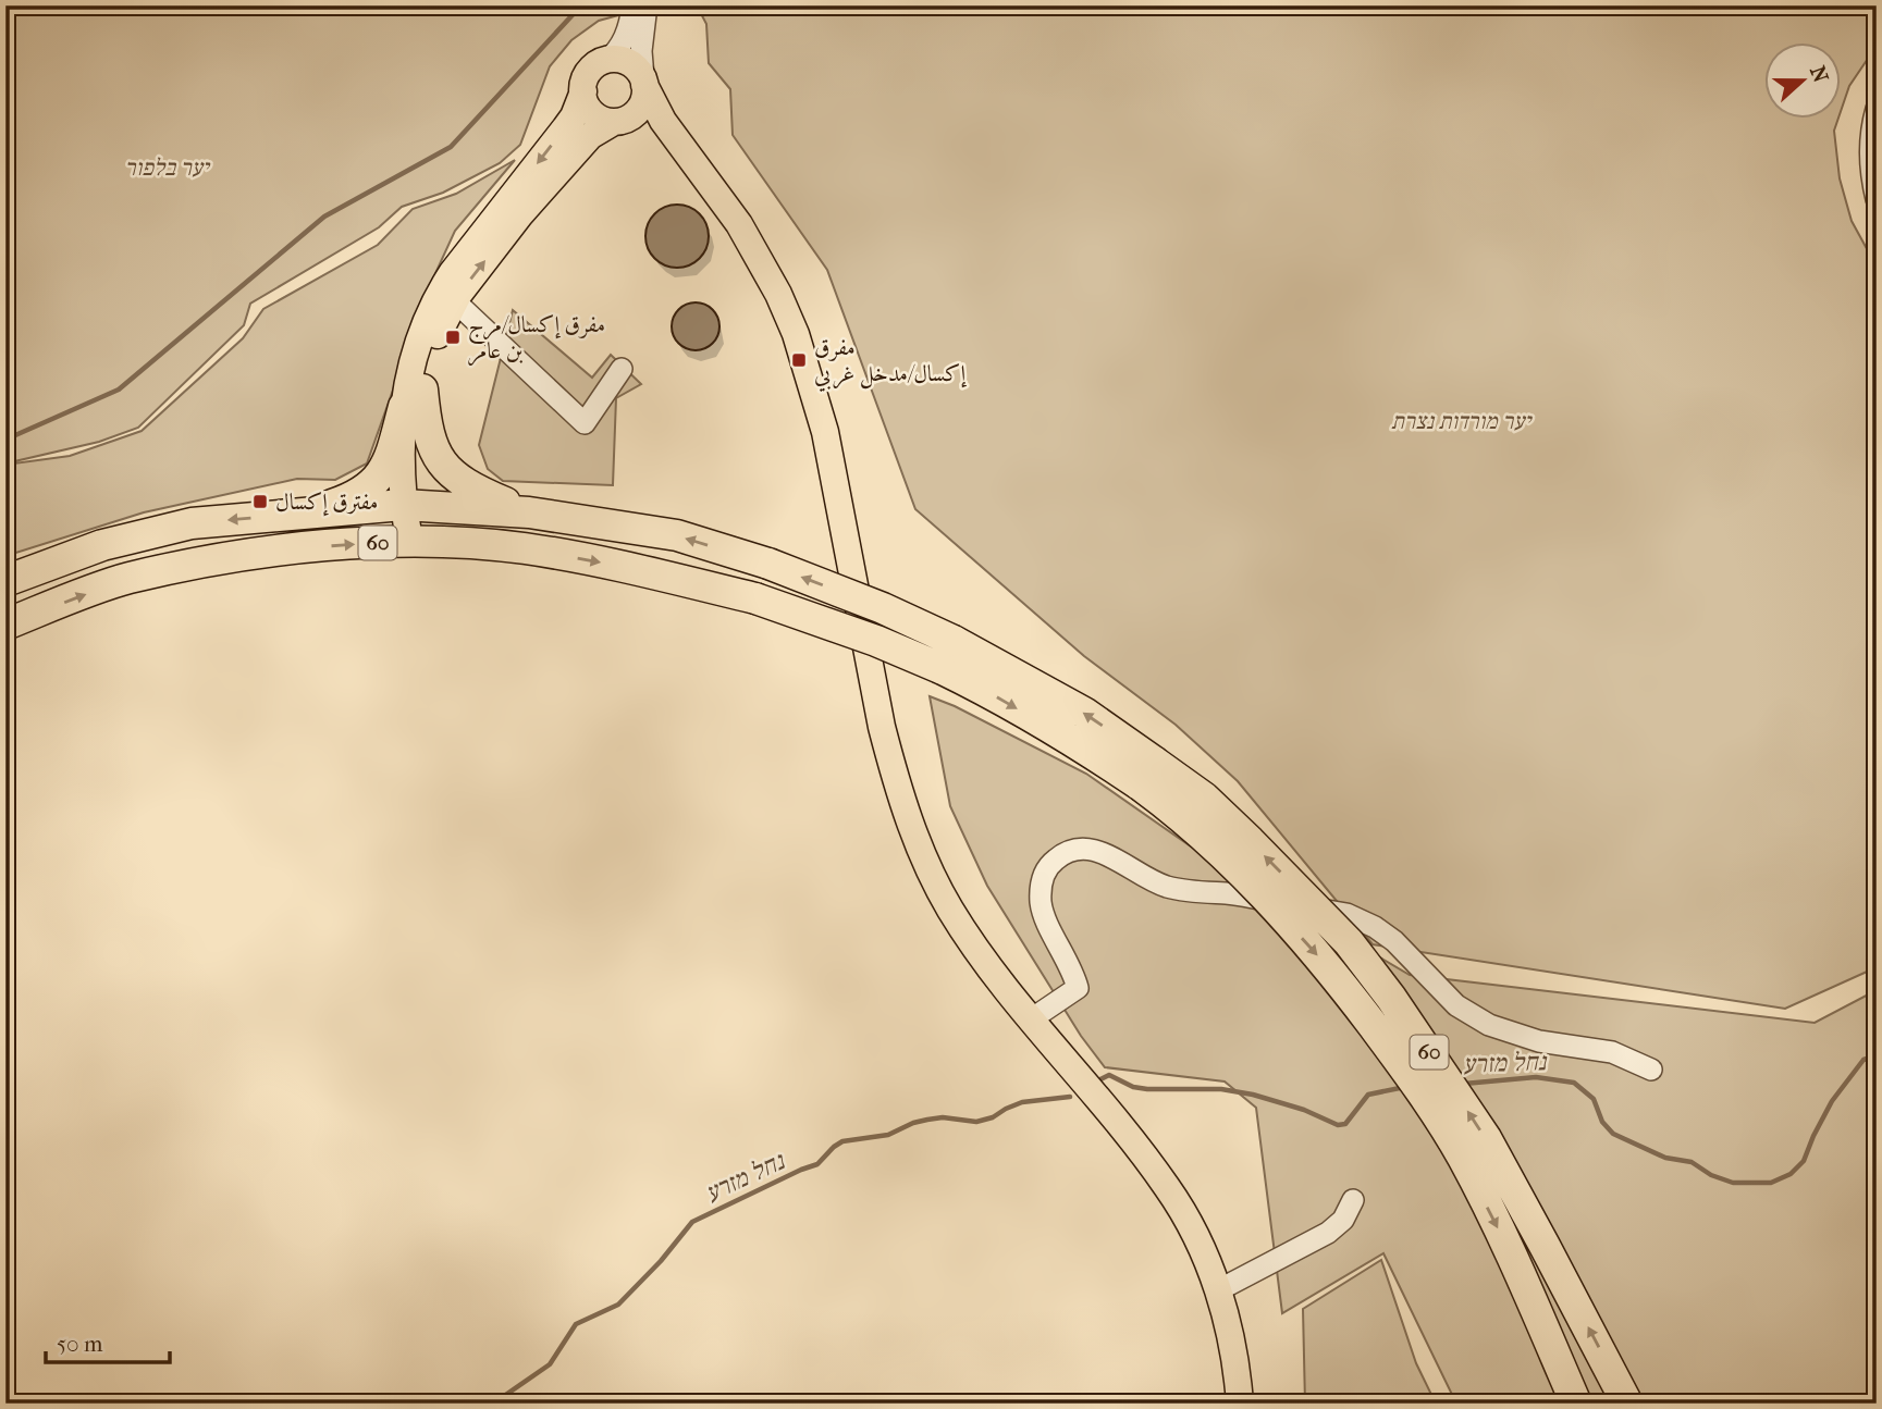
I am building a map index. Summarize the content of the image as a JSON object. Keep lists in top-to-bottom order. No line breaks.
{"streets":{"highway":["60"]},"water":["נחל מזרע"],"parks":["יער בלפור","יער מורדות נצרת"],"places":{"transit":["مفرق إكسال/مرج بن عامر","مفرق إكسال/مدخل غربي","مفترق إكسال"]},"scale_bar":"50 m","north":"right"}
